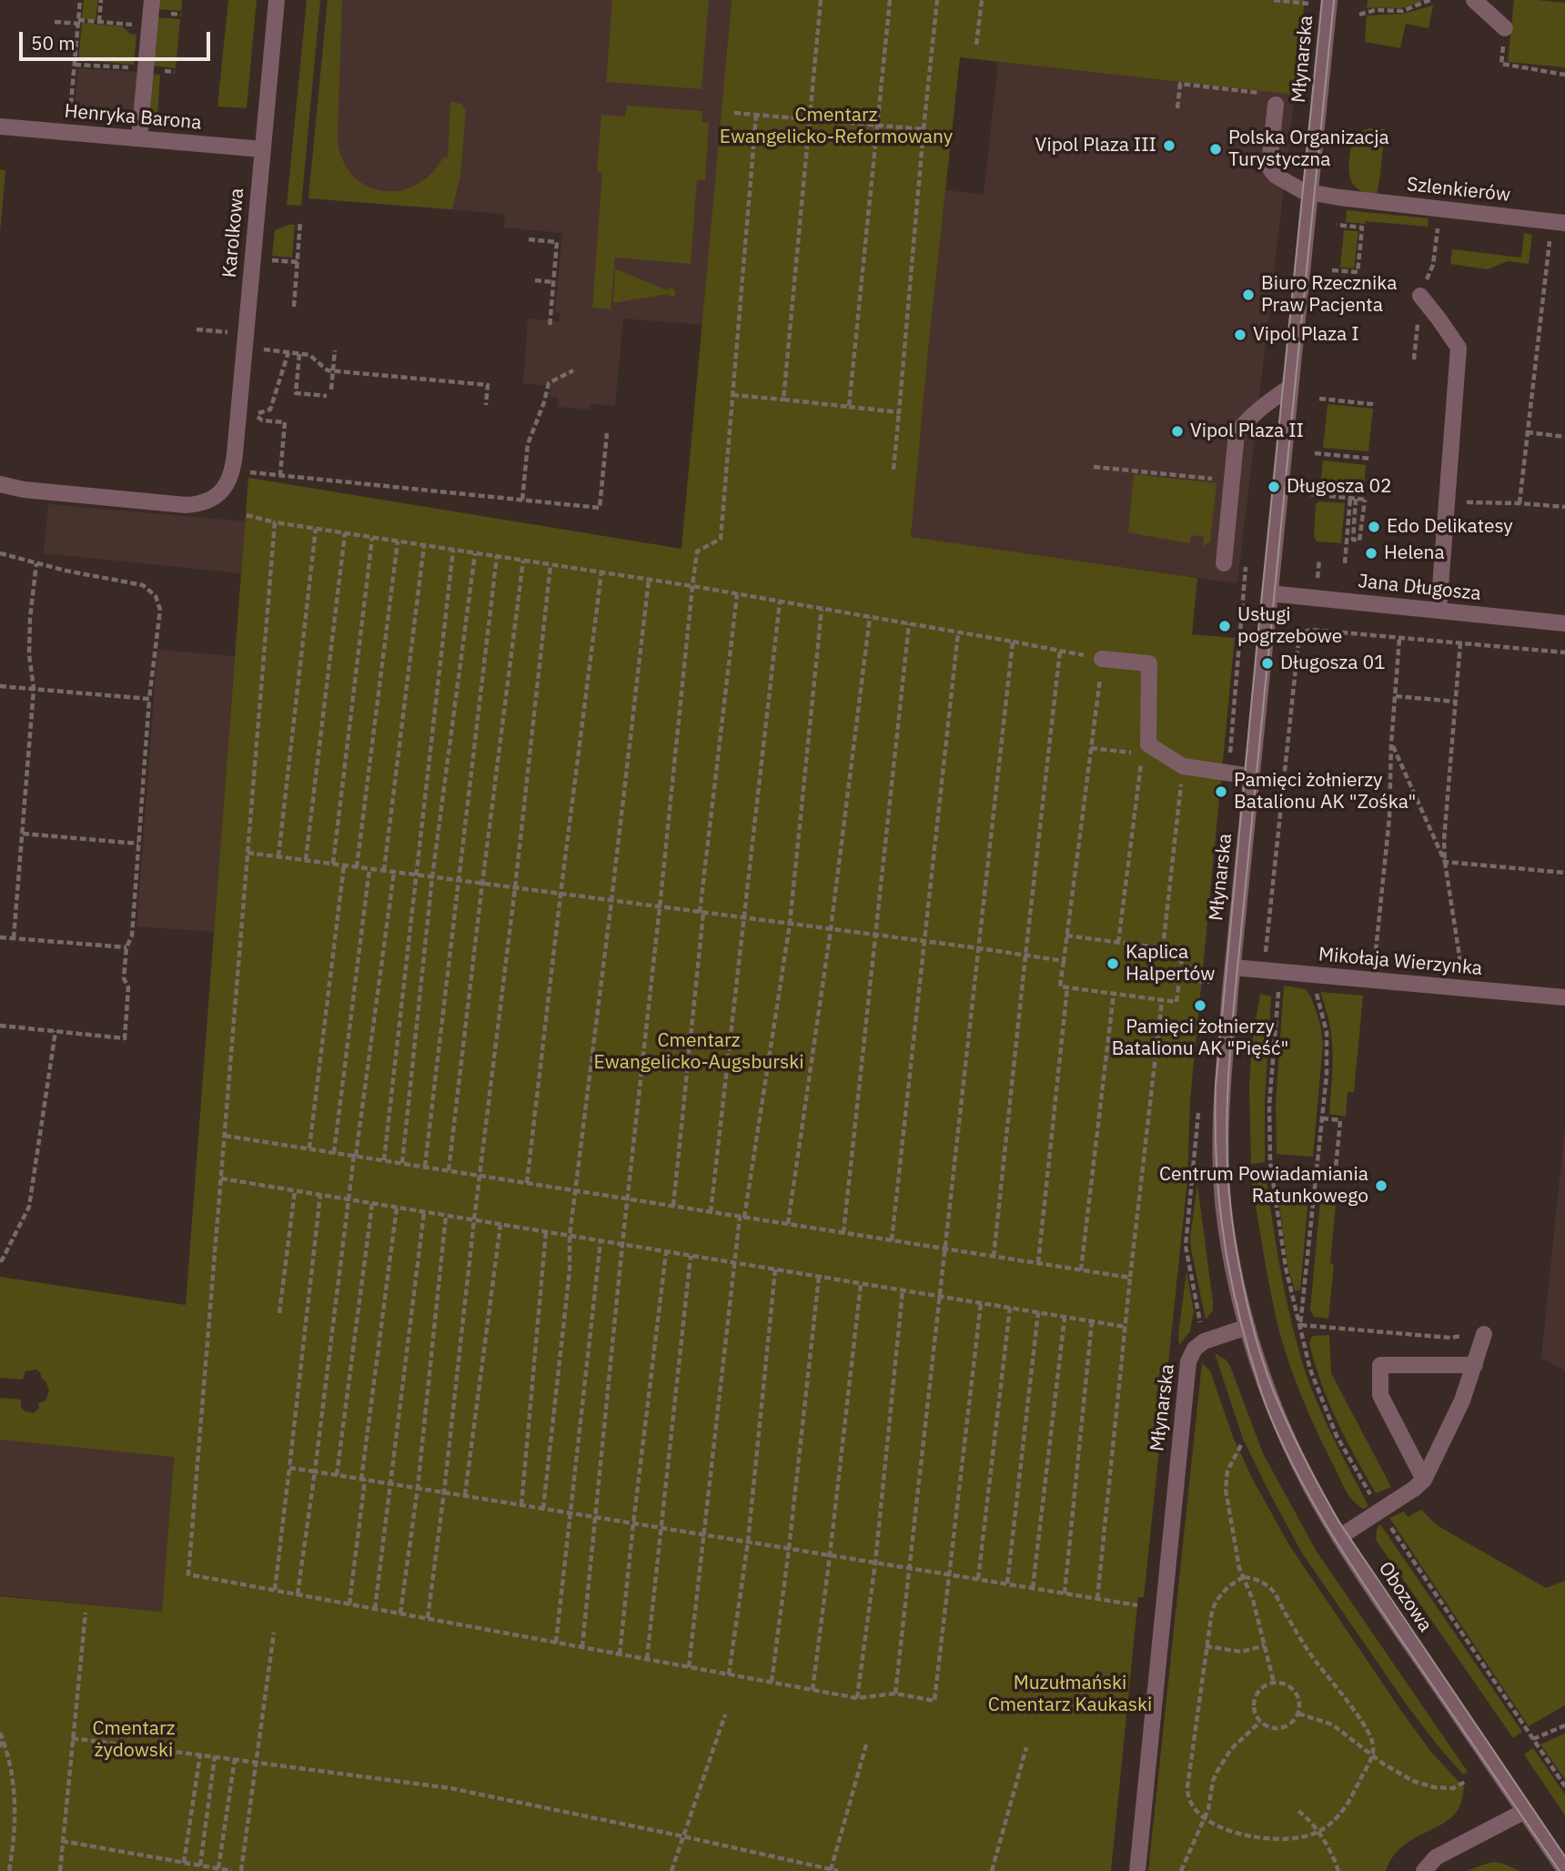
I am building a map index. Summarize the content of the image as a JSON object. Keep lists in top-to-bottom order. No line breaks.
{"streets":{"street":["Młynarska","Henryka Barona","Szlenkierów","Karolkowa","Jana Długosza","Mikołaja Wierzynka","Obozowa"]},"crossings":[["Młynarska","Szlenkierów"],["Młynarska","Jana Długosza"],["Młynarska","Mikołaja Wierzynka"],["Młynarska","Obozowa"],["Henryka Barona","Karolkowa"]],"parks":["Cmentarz Ewangelicko-Reformowany","Cmentarz Ewangelicko-Augsburski","Muzułmański Cmentarz Kaukaski","Cmentarz żydowski"],"places":["Vipol Plaza III","Polska Organizacja Turystyczna","Biuro Rzecznika Praw Pacjenta","Vipol Plaza I","Vipol Plaza II","Długosza 02","Edo Delikatesy","Helena","Usługi pogrzebowe","Długosza 01","Pamięci żołnierzy Batalionu AK \"Zośka\"","Kaplica Halpertów","Pamięci żołnierzy Batalionu AK \"Pięść\"","Centrum Powiadamiania Ratunkowego"],"scale_bar":"50 m"}
